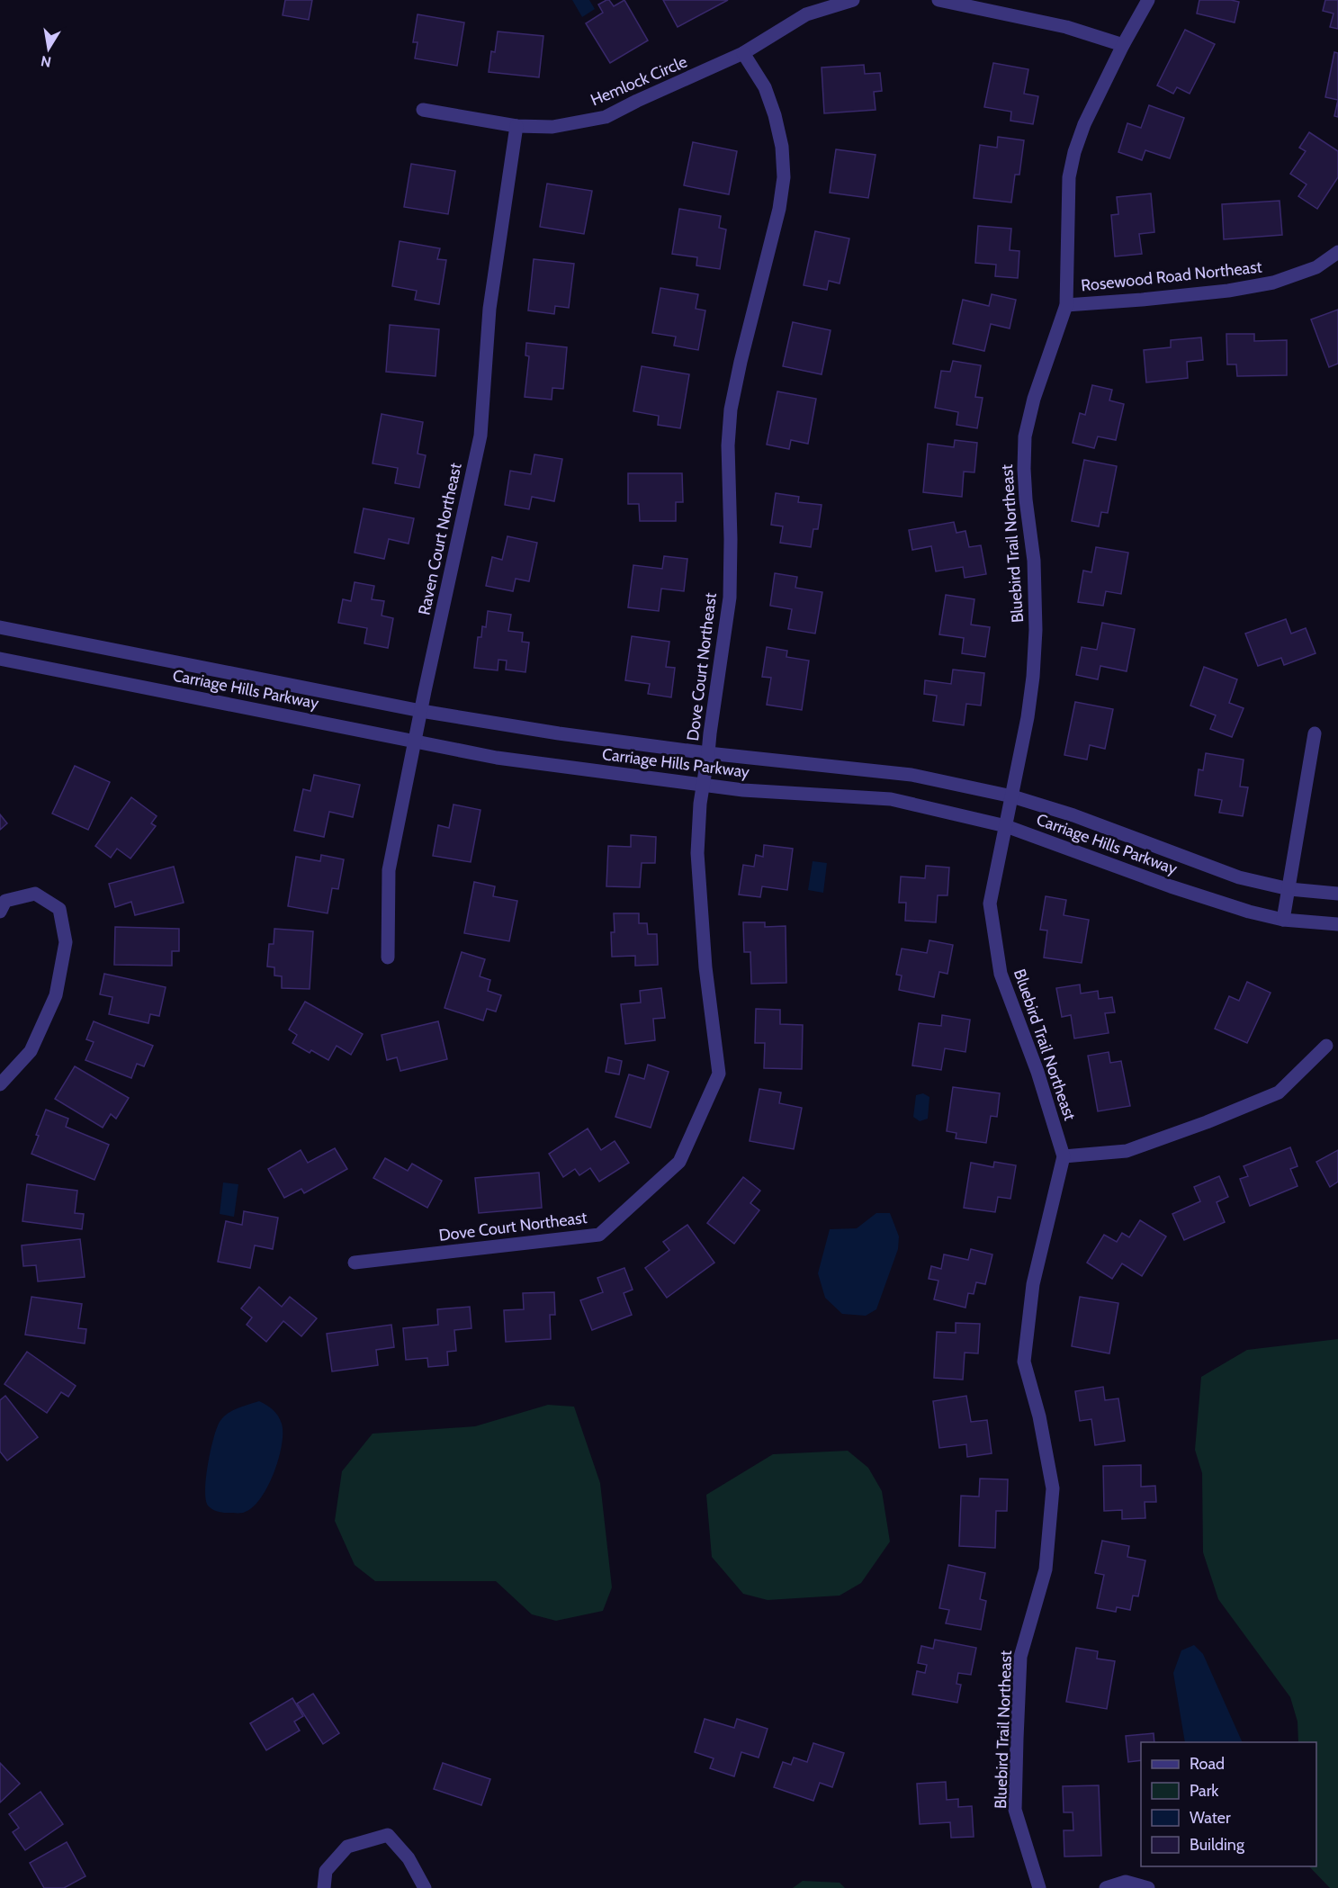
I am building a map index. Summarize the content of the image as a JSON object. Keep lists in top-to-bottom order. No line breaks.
{"streets":{"street":["Hemlock Circle","Rosewood Road Northeast","Raven Court Northeast","Bluebird Trail Northeast","Dove Court Northeast","Carriage Hills Parkway"]},"crossings":[["Hemlock Circle","Raven Court Northeast"],["Hemlock Circle","Dove Court Northeast"],["Rosewood Road Northeast","Bluebird Trail Northeast"],["Raven Court Northeast","Carriage Hills Parkway"],["Bluebird Trail Northeast","Carriage Hills Parkway"],["Dove Court Northeast","Carriage Hills Parkway"]],"legend":["Road","Park","Water","Building"],"north":"bottom"}
